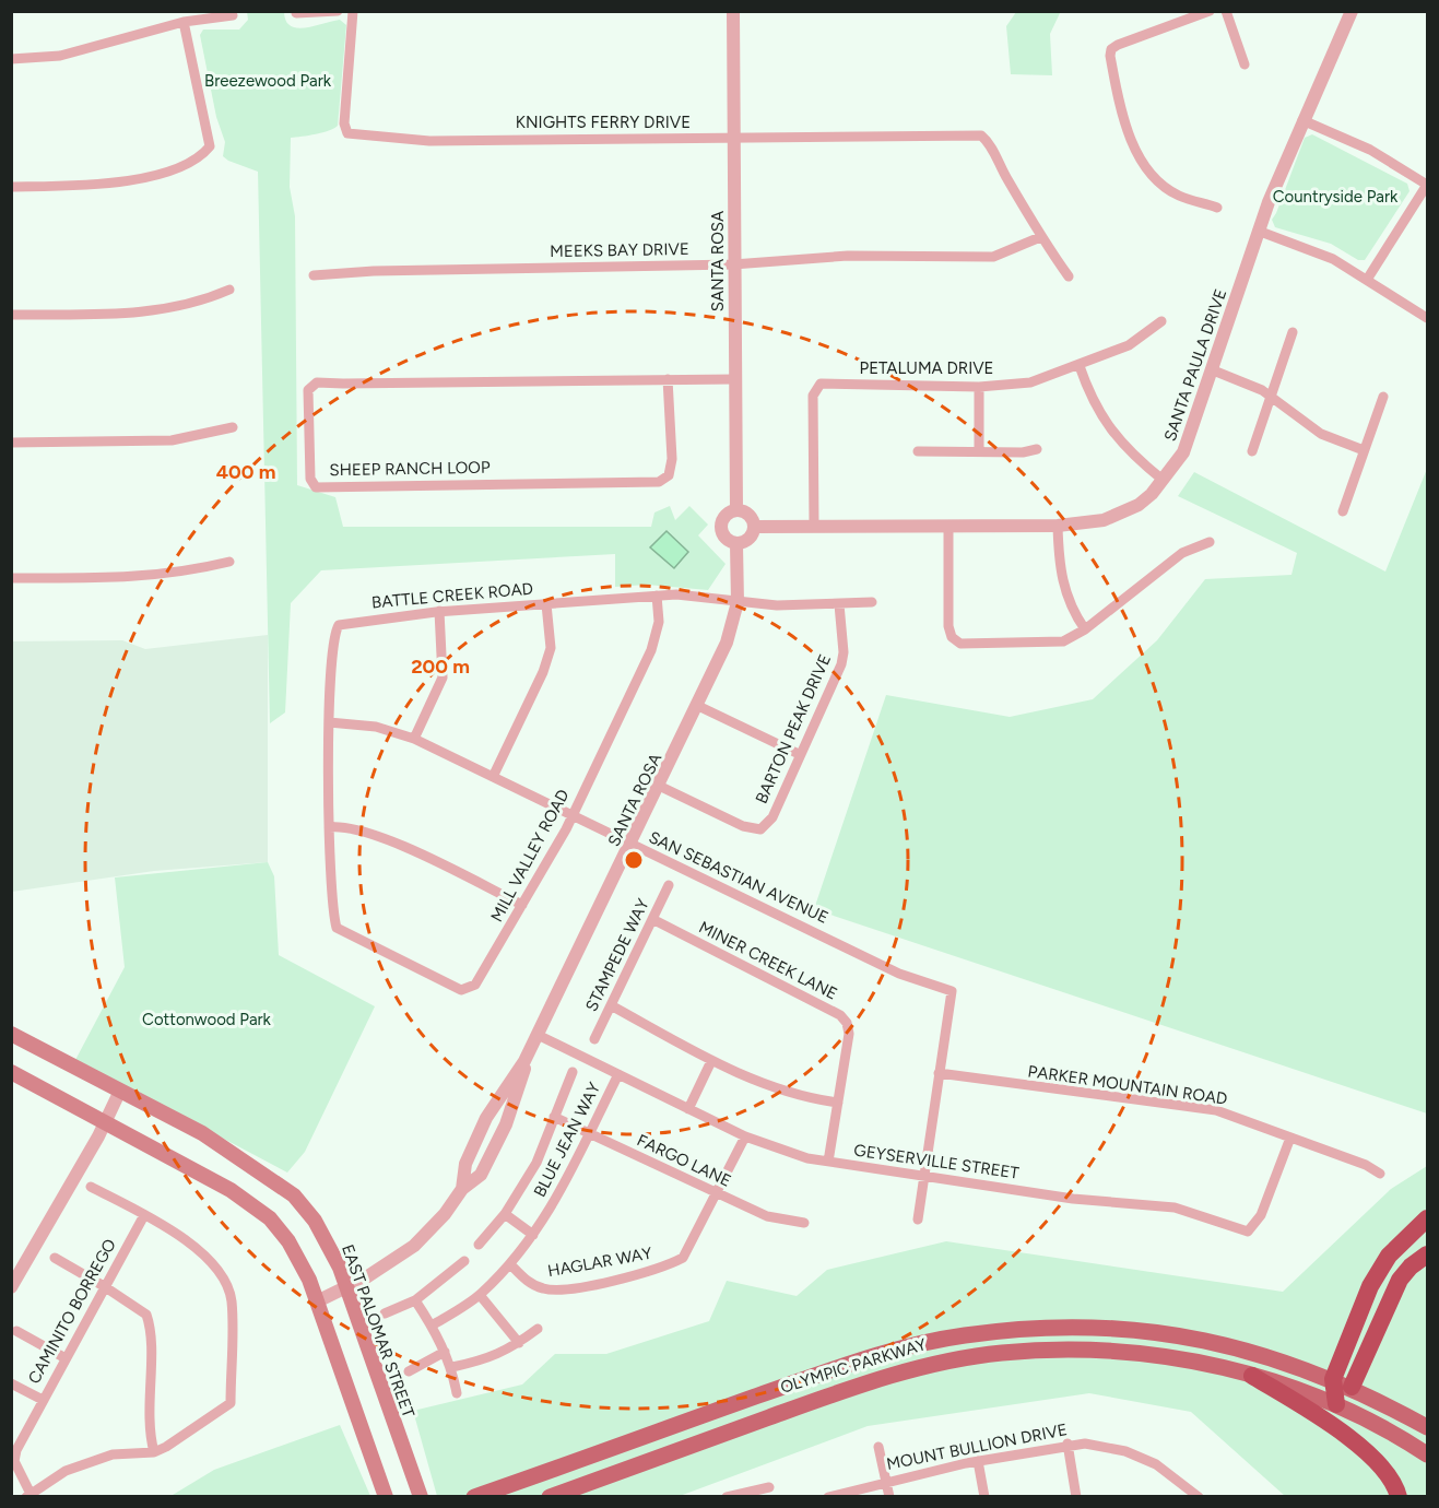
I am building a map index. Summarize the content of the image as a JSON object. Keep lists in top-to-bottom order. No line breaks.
{"streets":{"main road":["EAST PALOMAR STREET","OLYMPIC PARKWAY"],"street":["KNIGHTS FERRY DRIVE","MEEKS BAY DRIVE","SANTA ROSA","SANTA PAULA DRIVE","PETALUMA DRIVE","SHEEP RANCH LOOP","BATTLE CREEK ROAD","BARTON PEAK DRIVE","MILL VALLEY ROAD","SAN SEBASTIAN AVENUE","STAMPEDE WAY","MINER CREEK LANE","PARKER MOUNTAIN ROAD","BLUE JEAN WAY","FARGO LANE","GEYSERVILLE STREET","HAGLAR WAY","CAMINITO BORREGO","MOUNT BULLION DRIVE"]},"crossings":[["KNIGHTS FERRY DRIVE","MEEKS BAY DRIVE"],["KNIGHTS FERRY DRIVE","SANTA ROSA"],["MEEKS BAY DRIVE","SANTA ROSA"],["SANTA ROSA","SANTA PAULA DRIVE"],["SANTA ROSA","SHEEP RANCH LOOP"],["SANTA ROSA","BATTLE CREEK ROAD"],["SANTA ROSA","BARTON PEAK DRIVE"],["SANTA ROSA","SAN SEBASTIAN AVENUE"],["SANTA ROSA","GEYSERVILLE STREET"],["SANTA ROSA","EAST PALOMAR STREET"],["SANTA PAULA DRIVE","PETALUMA DRIVE"],["BATTLE CREEK ROAD","BARTON PEAK DRIVE"],["BATTLE CREEK ROAD","MILL VALLEY ROAD"],["BATTLE CREEK ROAD","SAN SEBASTIAN AVENUE"],["MILL VALLEY ROAD","SAN SEBASTIAN AVENUE"],["SAN SEBASTIAN AVENUE","PARKER MOUNTAIN ROAD"],["STAMPEDE WAY","MINER CREEK LANE"],["MINER CREEK LANE","GEYSERVILLE STREET"],["PARKER MOUNTAIN ROAD","GEYSERVILLE STREET"],["BLUE JEAN WAY","FARGO LANE"],["BLUE JEAN WAY","GEYSERVILLE STREET"],["BLUE JEAN WAY","HAGLAR WAY"],["FARGO LANE","HAGLAR WAY"],["GEYSERVILLE STREET","HAGLAR WAY"]],"parks":["Breezewood Park","Countryside Park","Cottonwood Park"],"rings":["400 m","200 m"]}
